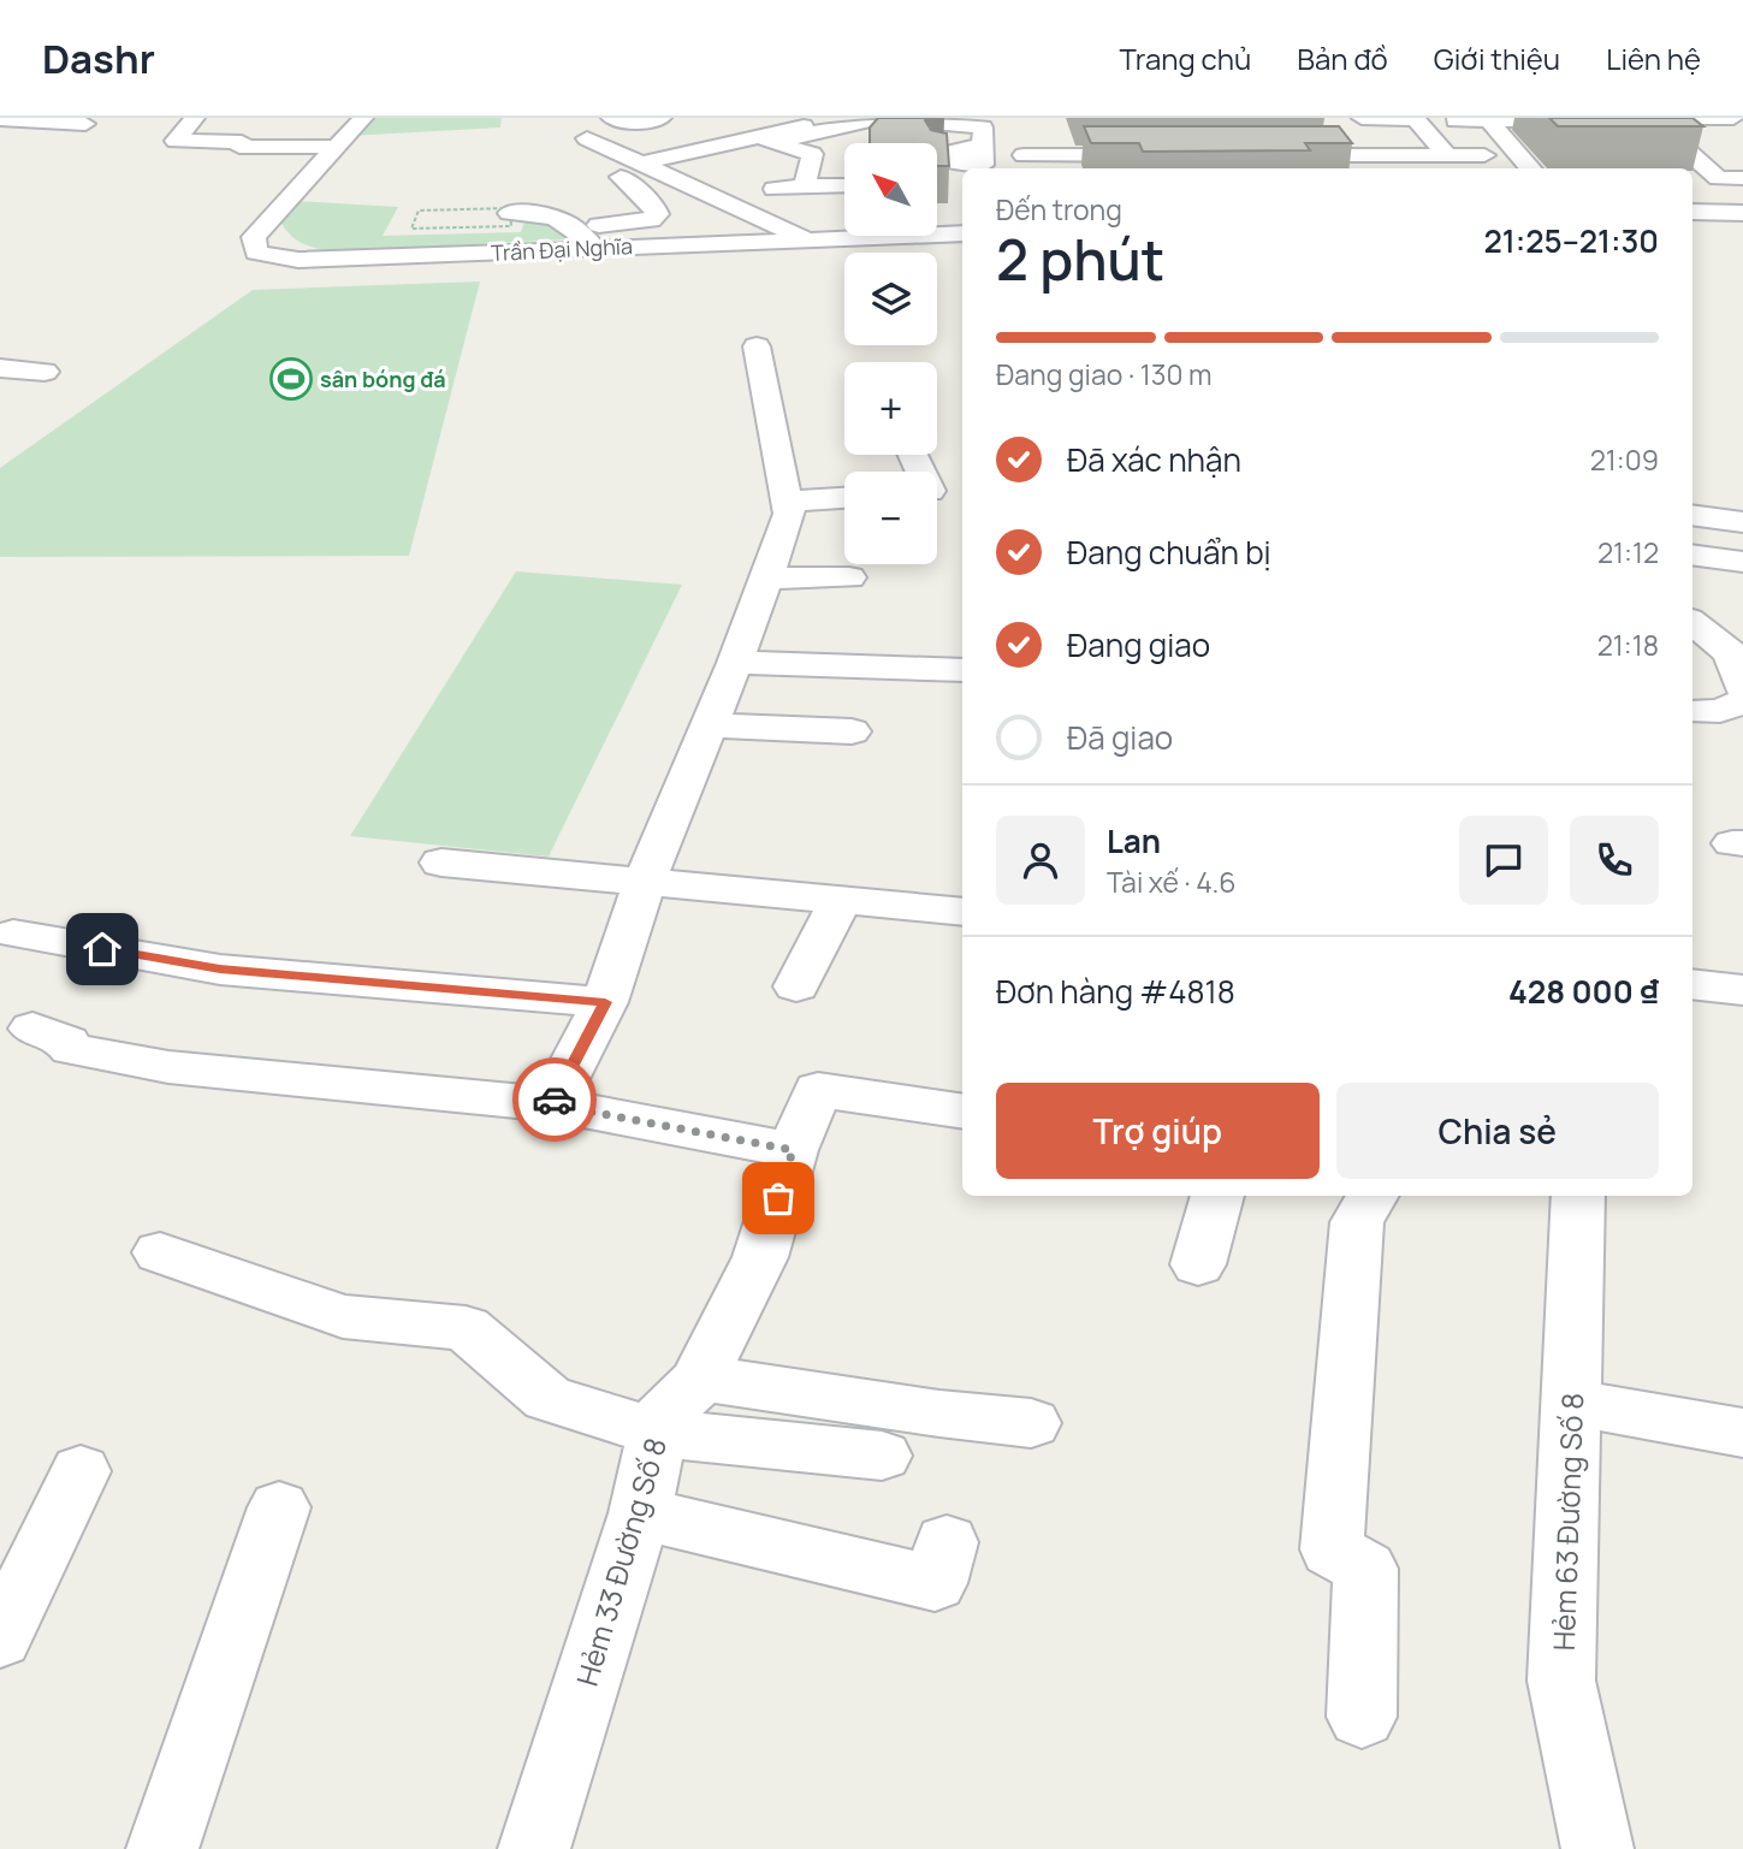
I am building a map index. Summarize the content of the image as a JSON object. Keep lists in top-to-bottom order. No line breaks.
{"streets":{"street":["Trần Đại Nghĩa","Hẻm 63 Đường Số 8","Hẻm 33 Đường Số 8"]},"places":{"sports":["sân bóng đá"]},"north":"top left","page":{"header":"Dashr","nav":["Trang chủ","Bản đồ","Giới thiệu","Liên hệ"],"map_buttons":["+","−"],"heading":["2 phút","Đến trong","21:25–21:30"],"panel":["Lan","Tài xế · 4.6","Đơn hàng #4818","428 000 ₫"],"bar":"Đang giao · 130 m","list":[["Đã xác nhận","21:09"],["Đang chuẩn bị","21:12"],["Đang giao","21:18"],"Đã giao"],"buttons":["Trợ giúp","Chia sẻ"]}}
